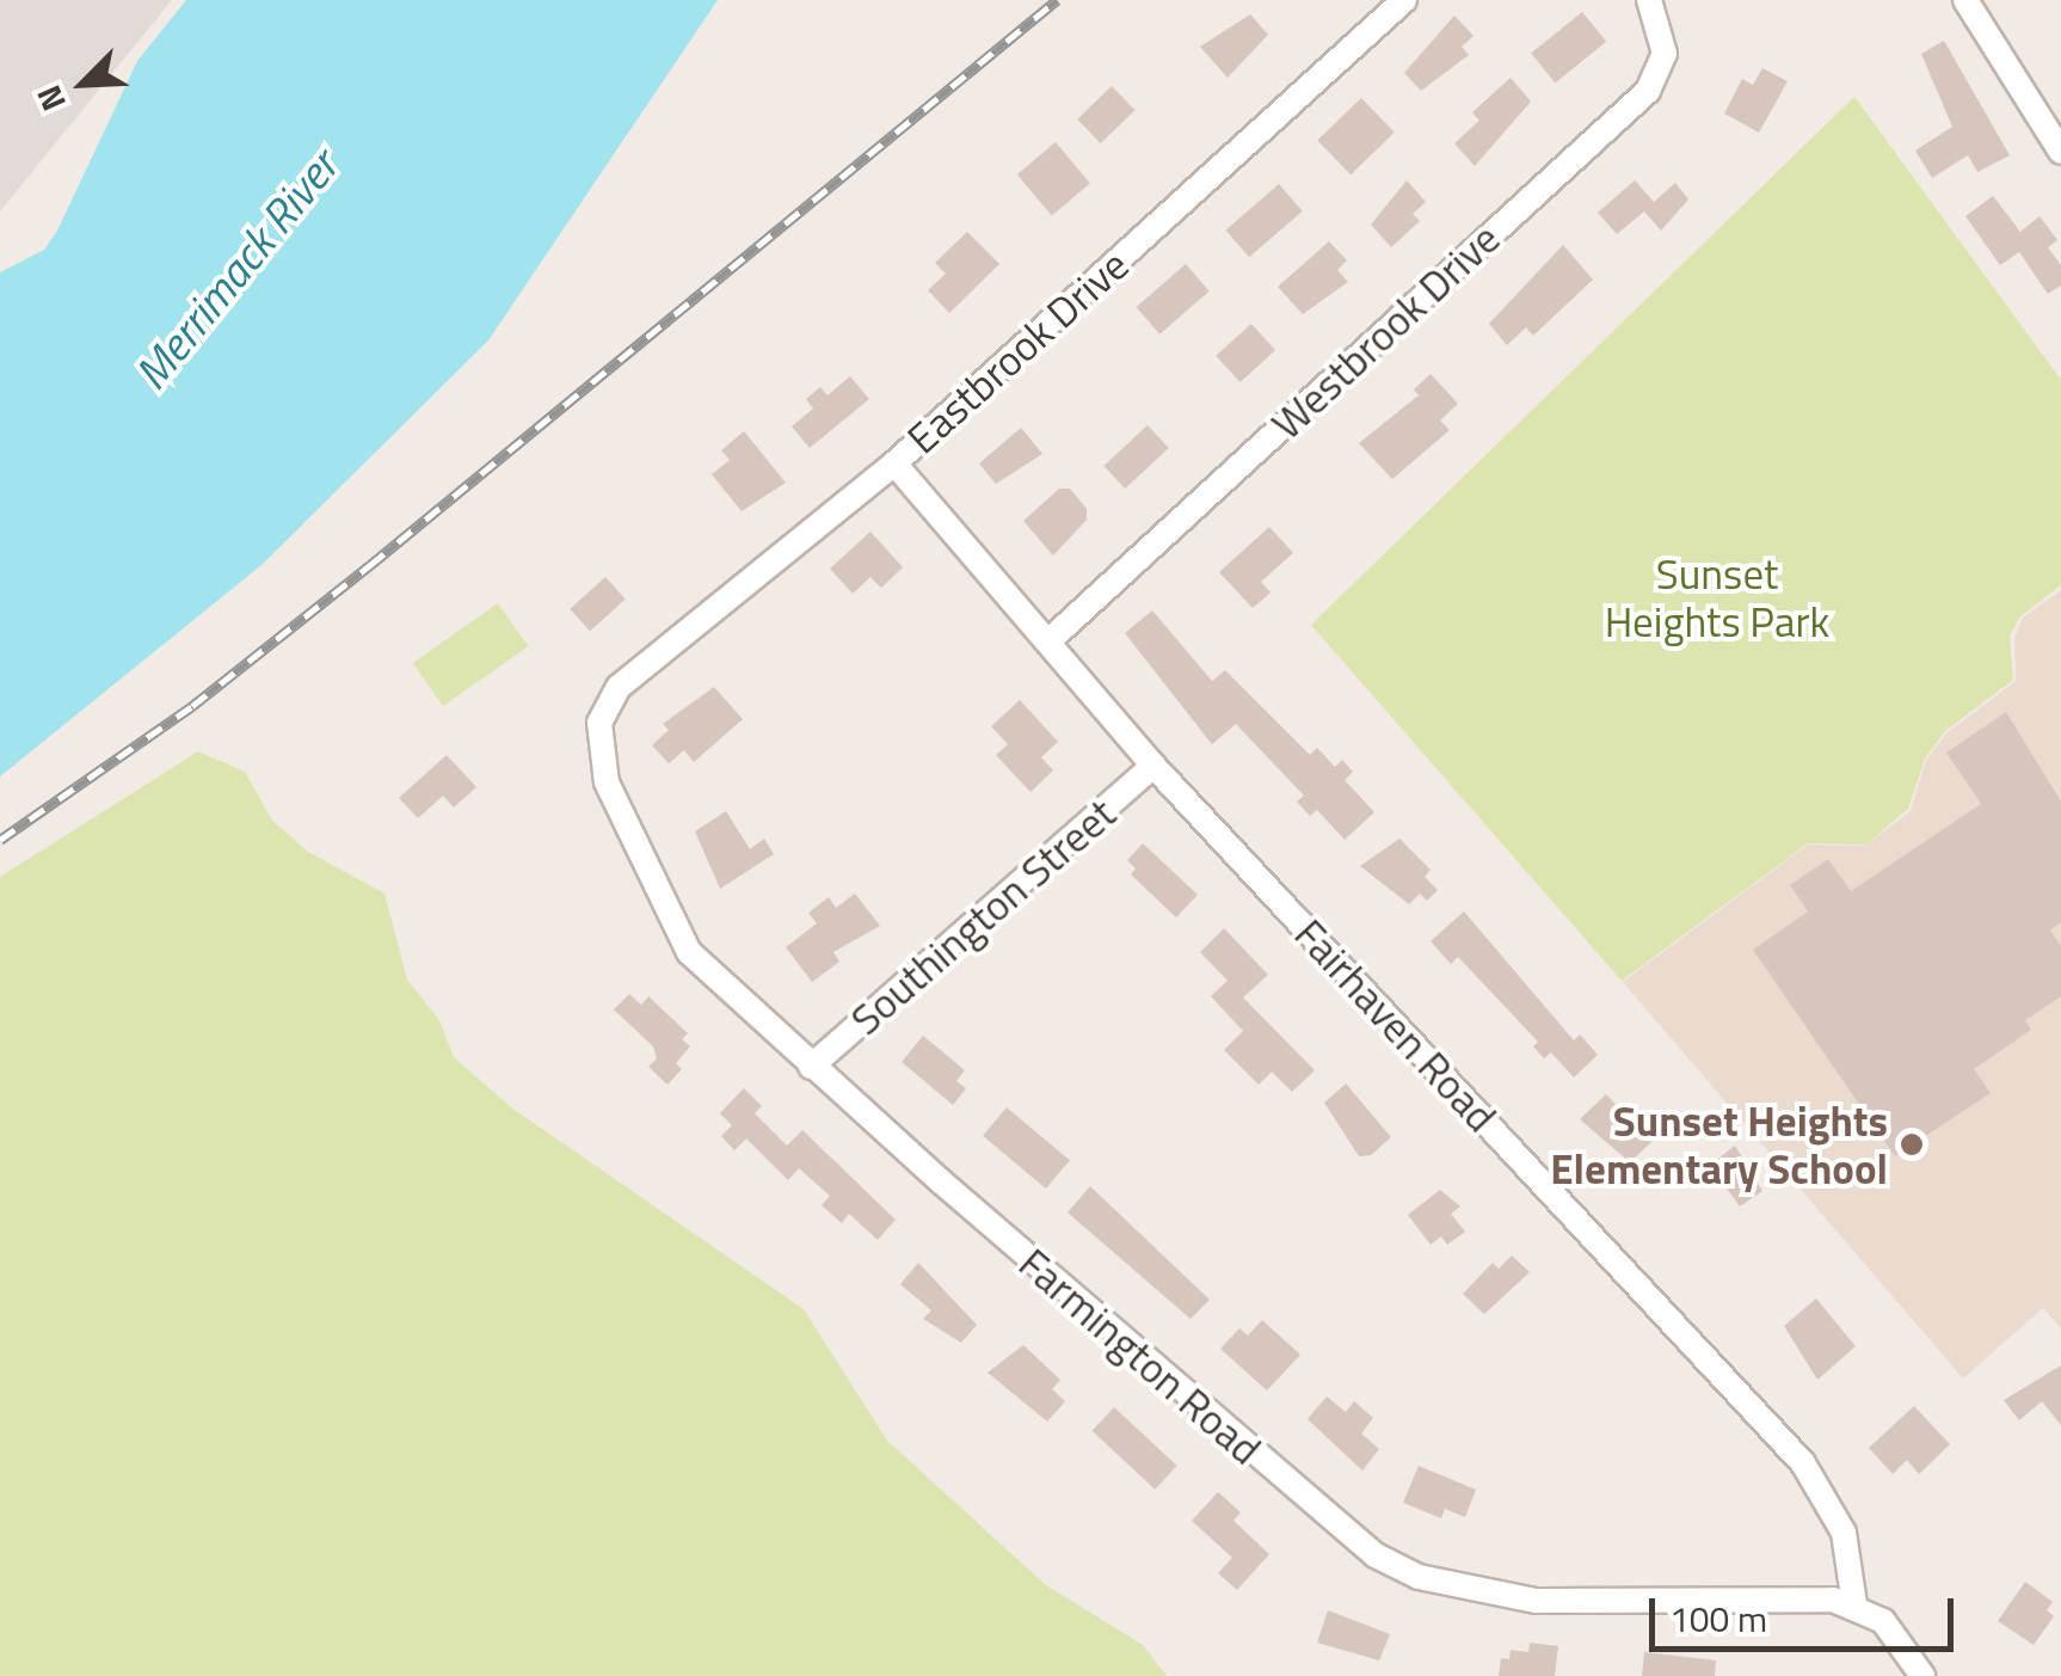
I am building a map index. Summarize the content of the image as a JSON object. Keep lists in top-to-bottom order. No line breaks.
{"streets":{"street":["Westbrook Drive","Eastbrook Drive","Southington Street","Fairhaven Road","Farmington Road"]},"crossings":[["Westbrook Drive","Fairhaven Road"],["Eastbrook Drive","Fairhaven Road"],["Eastbrook Drive","Farmington Road"],["Southington Street","Fairhaven Road"],["Southington Street","Farmington Road"],["Fairhaven Road","Farmington Road"]],"water":["Merrimack River"],"parks":["Sunset Heights Park"],"places":["Sunset Heights Elementary School"],"scale_bar":"100 m","north":"bottom left"}
